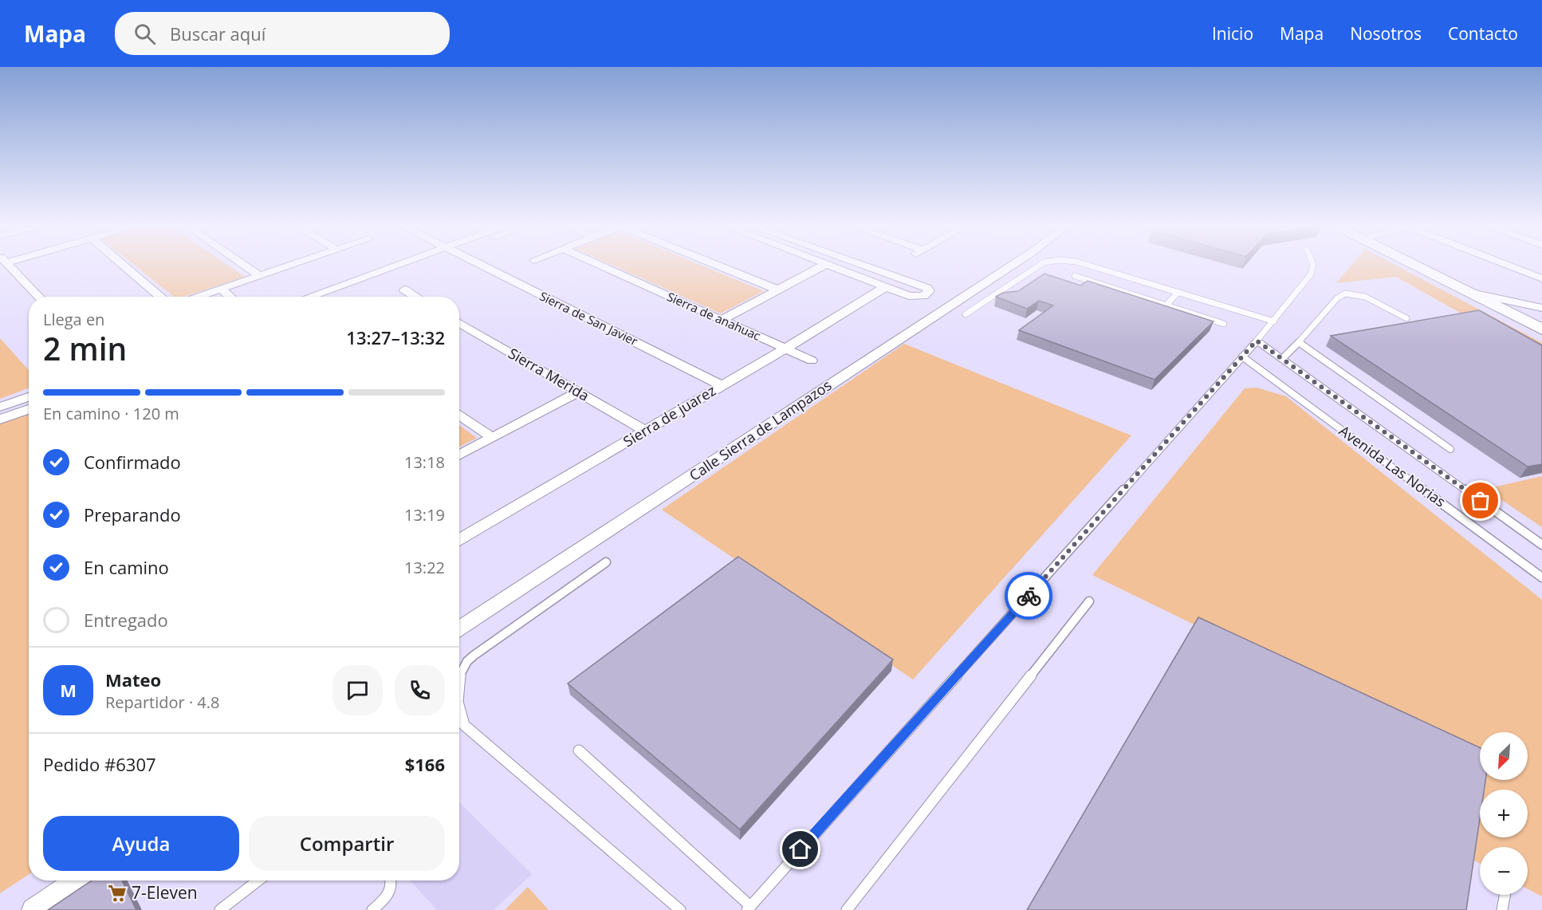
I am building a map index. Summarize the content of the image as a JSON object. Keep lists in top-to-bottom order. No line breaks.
{"streets":{"street":["Sierra de anahuac","Sierra de San Javier","Sierra Merida","Sierra de juarez","Calle Sierra de Lampazos"],"lane":["Avenida Las Norias"]},"crossings":[["Sierra de anahuac","Sierra de juarez"],["Sierra de San Javier","Sierra de juarez"],["Sierra Merida","Sierra de juarez"]],"places":{"supermarket":["7-Eleven"]},"north":"bottom left","page":{"header":"Mapa","search":"Buscar aquí","nav":["Inicio","Mapa","Nosotros","Contacto"],"heading":["2 min","Llega en","13:27–13:32"],"panel":["Mateo","Repartidor · 4.8","Pedido #6307","$166"],"bar":"En camino · 120 m","list":[["Confirmado","13:18"],["Preparando","13:19"],["En camino","13:22"],"Entregado"],"round":"M","map_buttons":["+","−"],"buttons":["Ayuda","Compartir"]}}
